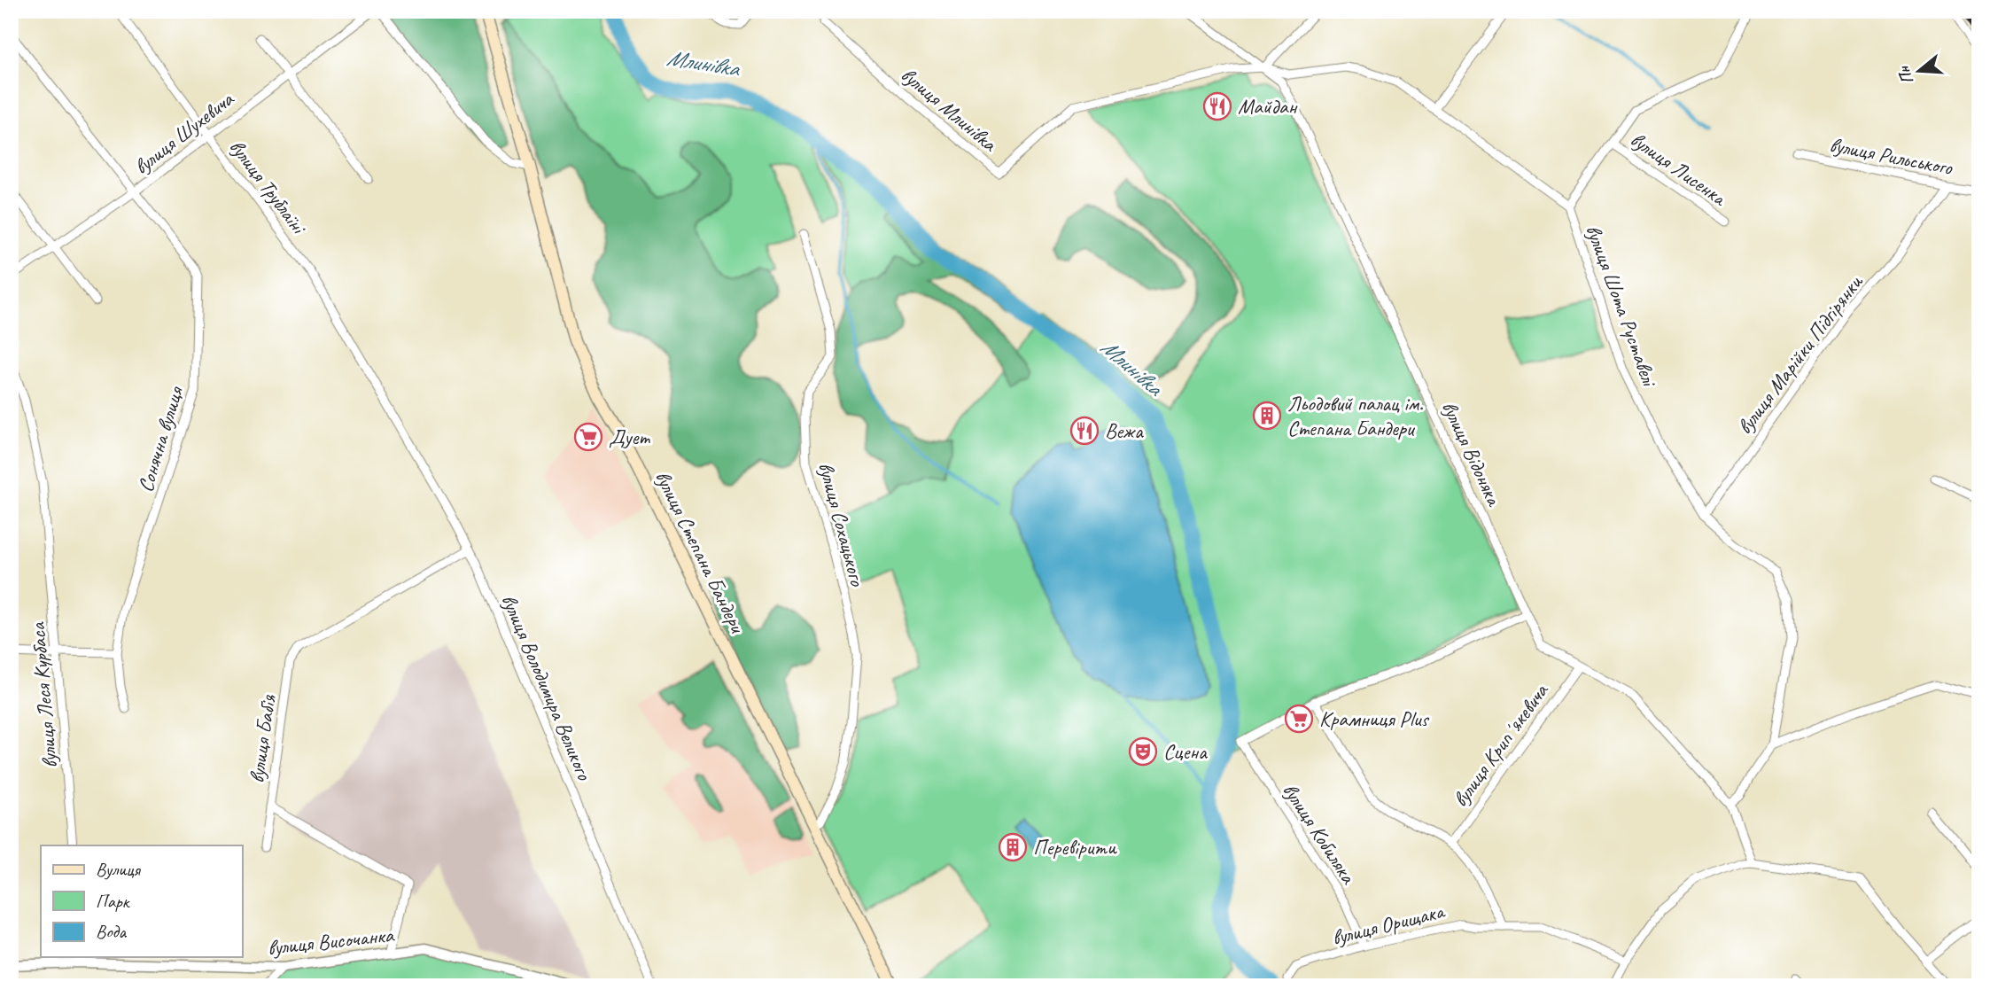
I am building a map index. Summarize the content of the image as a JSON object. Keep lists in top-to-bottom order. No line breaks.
{"streets":{"main road":["вулиця Степана Бандери"],"street":["вулиця Млинівка","вулиця Шухевича","вулиця Рильського","вулиця Лисенка","вулиця Трублаїні","вулиця Шота Руставелі","вулиця Марійки Підгірянки","Сонячна вулиця","вулиця Відоняка","вулиця Сохацького","вулиця Володимира Великого","вулиця Леся Курбаса","вулиця Бабія","вулиця Крипʼякевича","вулиця Кобиляка","вулиця Орищака","вулиця Височанка"]},"crossings":[["вулиця Млинівка","вулиця Шота Руставелі"],["вулиця Млинівка","вулиця Відоняка"],["вулиця Шухевича","вулиця Трублаїні"],["вулиця Шухевича","Сонячна вулиця"],["вулиця Рильського","вулиця Марійки Підгірянки"],["вулиця Трублаїні","вулиця Володимира Великого"],["вулиця Шота Руставелі","вулиця Марійки Підгірянки"],["вулиця Шота Руставелі","вулиця Відоняка"],["вулиця Відоняка","вулиця Крипʼякевича"],["вулиця Сохацького","вулиця Степана Бандери"],["вулиця Володимира Великого","вулиця Бабія"],["вулиця Бабія","вулиця Височанка"],["вулиця Кобиляка","вулиця Орищака"]],"water":["Млинівка"],"places":{"restaurant":["Майдан","Вежа"],"building":["Льодовий палац ім. Степана Бандери","Перевірити"],"supermarket":["Дует","Крамниця Plus"],"theatre":["Сцена"]},"legend":["Вулиця","Парк","Вода"],"north":"left"}
